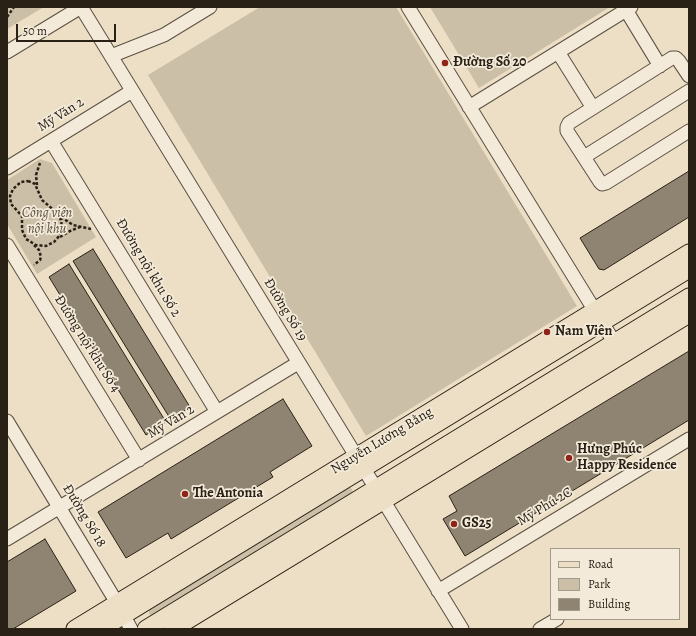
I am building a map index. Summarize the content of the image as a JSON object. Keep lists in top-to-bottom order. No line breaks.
{"streets":{"main road":["Nguyễn Lương Bằng"],"street":["Mỹ Văn 2","Đường nội khu Số 2","Đường Số 19","Đường nội khu Số 4","Mỹ Phú 2C","Đường Số 18"]},"crossings":[["Mỹ Văn 2","Đường nội khu Số 2"],["Mỹ Văn 2","Đường Số 19"],["Mỹ Văn 2","Đường nội khu Số 4"],["Mỹ Văn 2","Đường Số 18"],["Đường Số 19","Nguyễn Lương Bằng"],["Đường Số 19","Mỹ Phú 2C"],["Nguyễn Lương Bằng","Đường Số 18"]],"parks":["Công viên nội khu"],"places":["Đường Số 20","Nam Viên","Hưng Phúc Happy Residence","The Antonia","GS25"],"legend":["Road","Park","Building"],"scale_bar":"50 m"}
